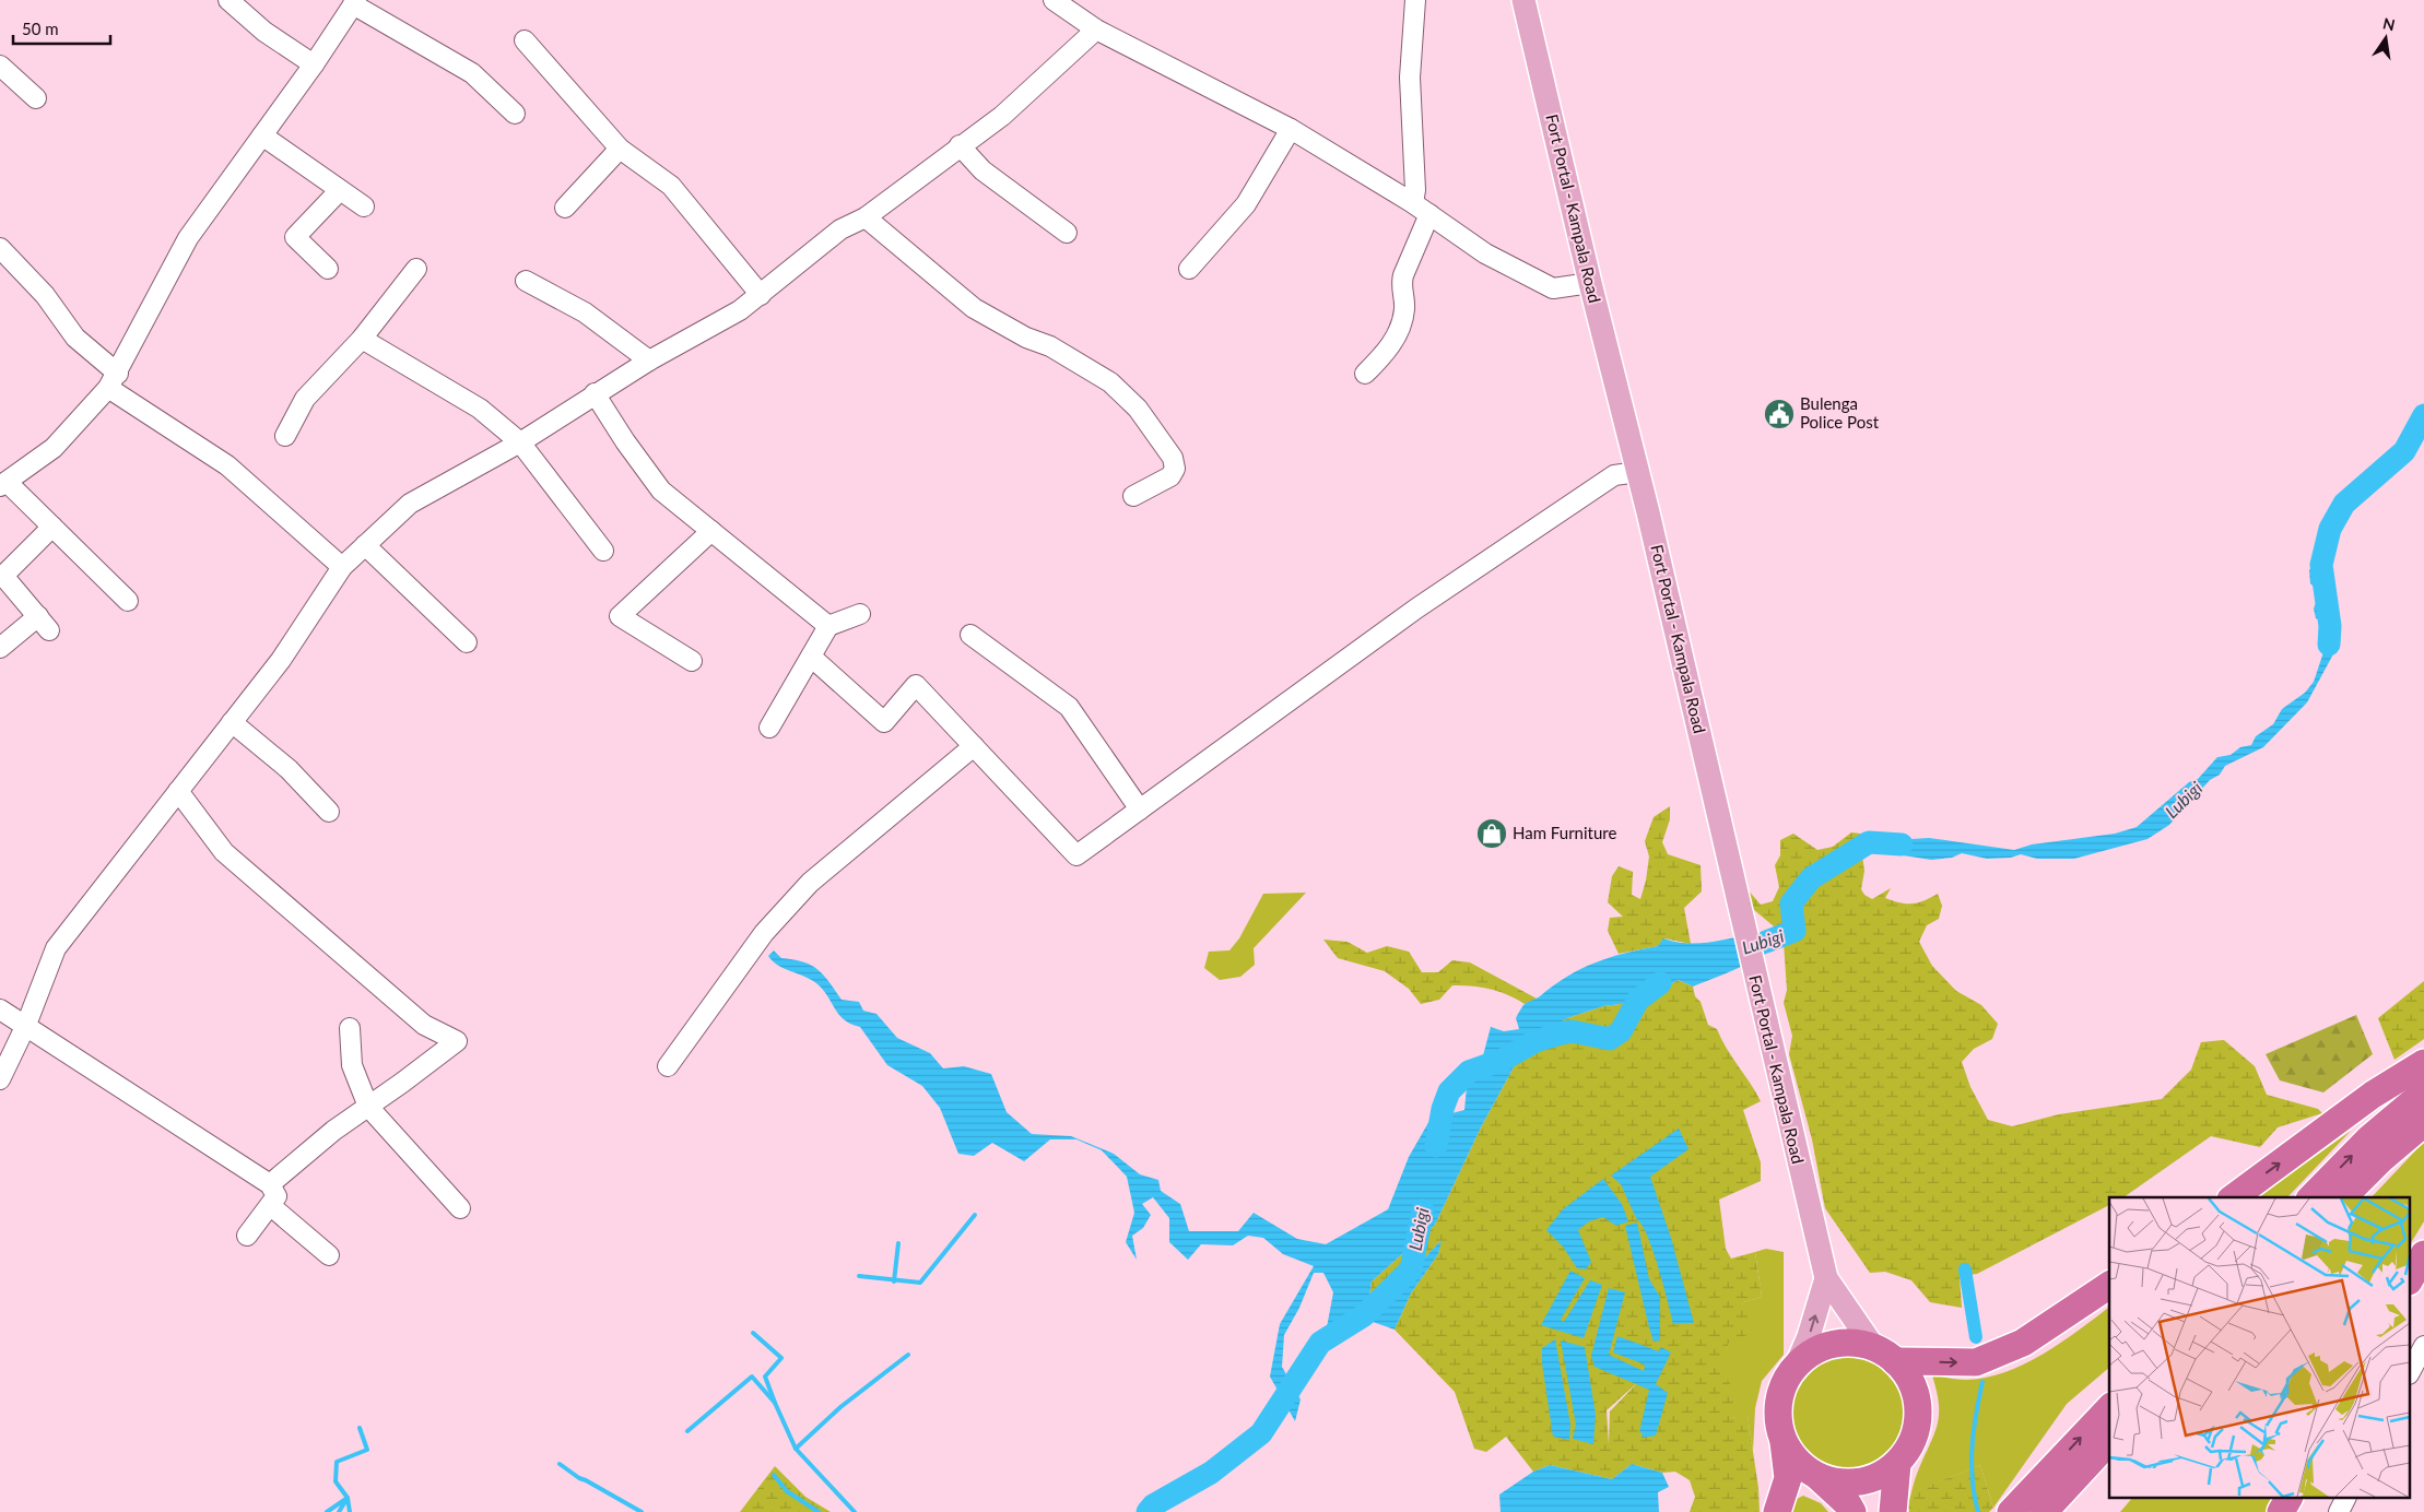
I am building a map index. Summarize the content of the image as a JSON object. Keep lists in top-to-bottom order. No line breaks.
{"streets":{"main road":["Fort Portal - Kampala Road"]},"water":["Lubigi"],"places":{"public building":["Bulenga Police Post"],"shop":["Ham Furniture"]},"scale_bar":"50 m","north":"top"}
